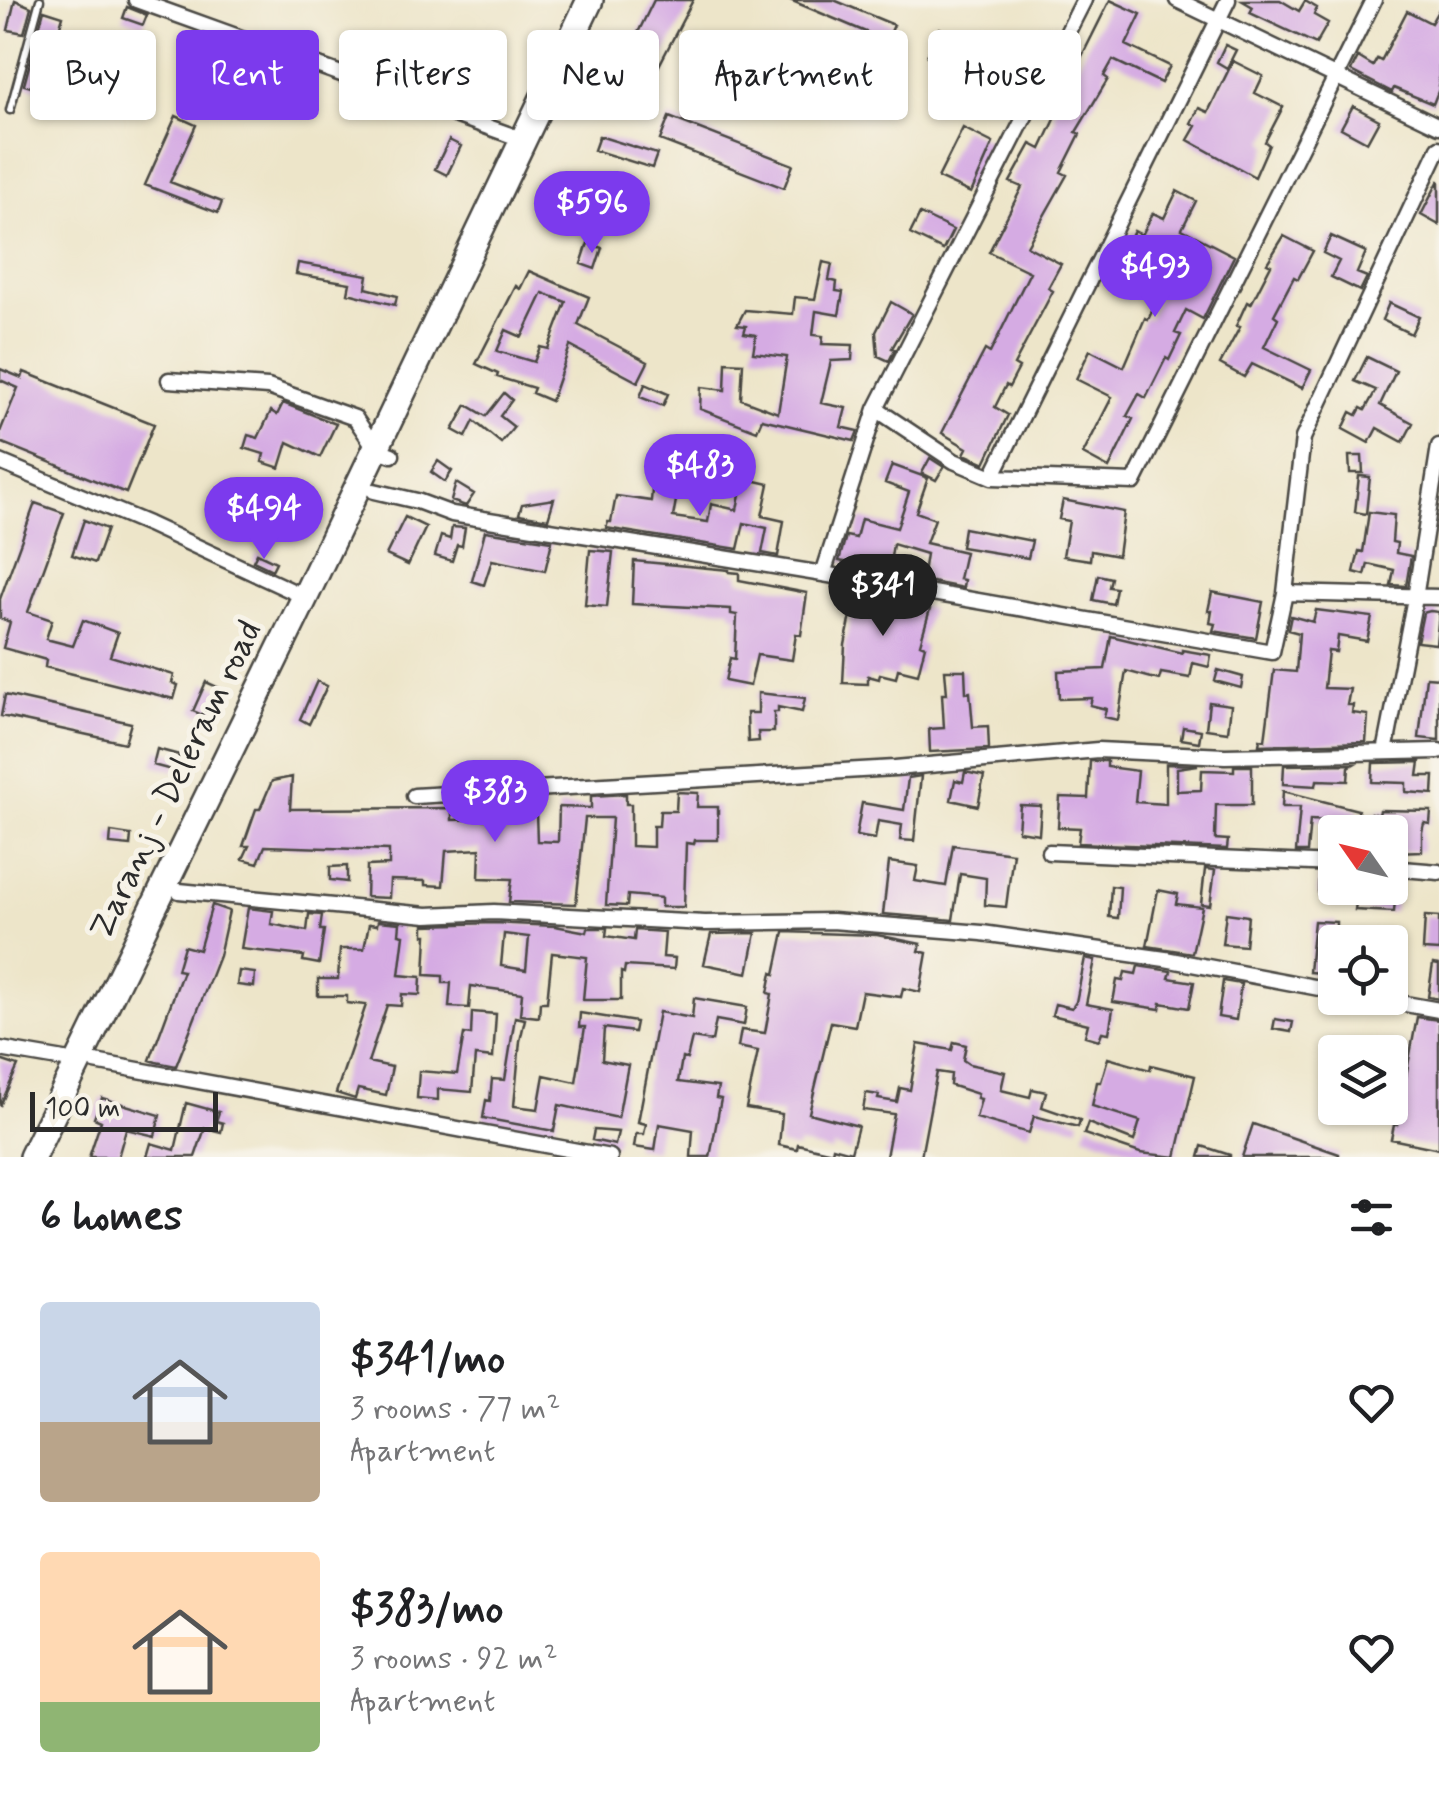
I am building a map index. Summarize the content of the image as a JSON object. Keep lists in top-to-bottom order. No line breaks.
{"streets":{"highway":["Zaranj - Deleram road"]},"scale_bar":"100 m","north":"top left","page":{"chip":["Buy","Rent","Filters","New","Apartment","House"],"price":["$596","$493","$483","$494","$341","$383"],"scale":"100 m","heading":"6 homes","list":[{"name":"$341/mo","note":"3 rooms · 77 m² · Apartment"},{"name":"$383/mo","note":"3 rooms · 92 m² · Apartment"}]}}
